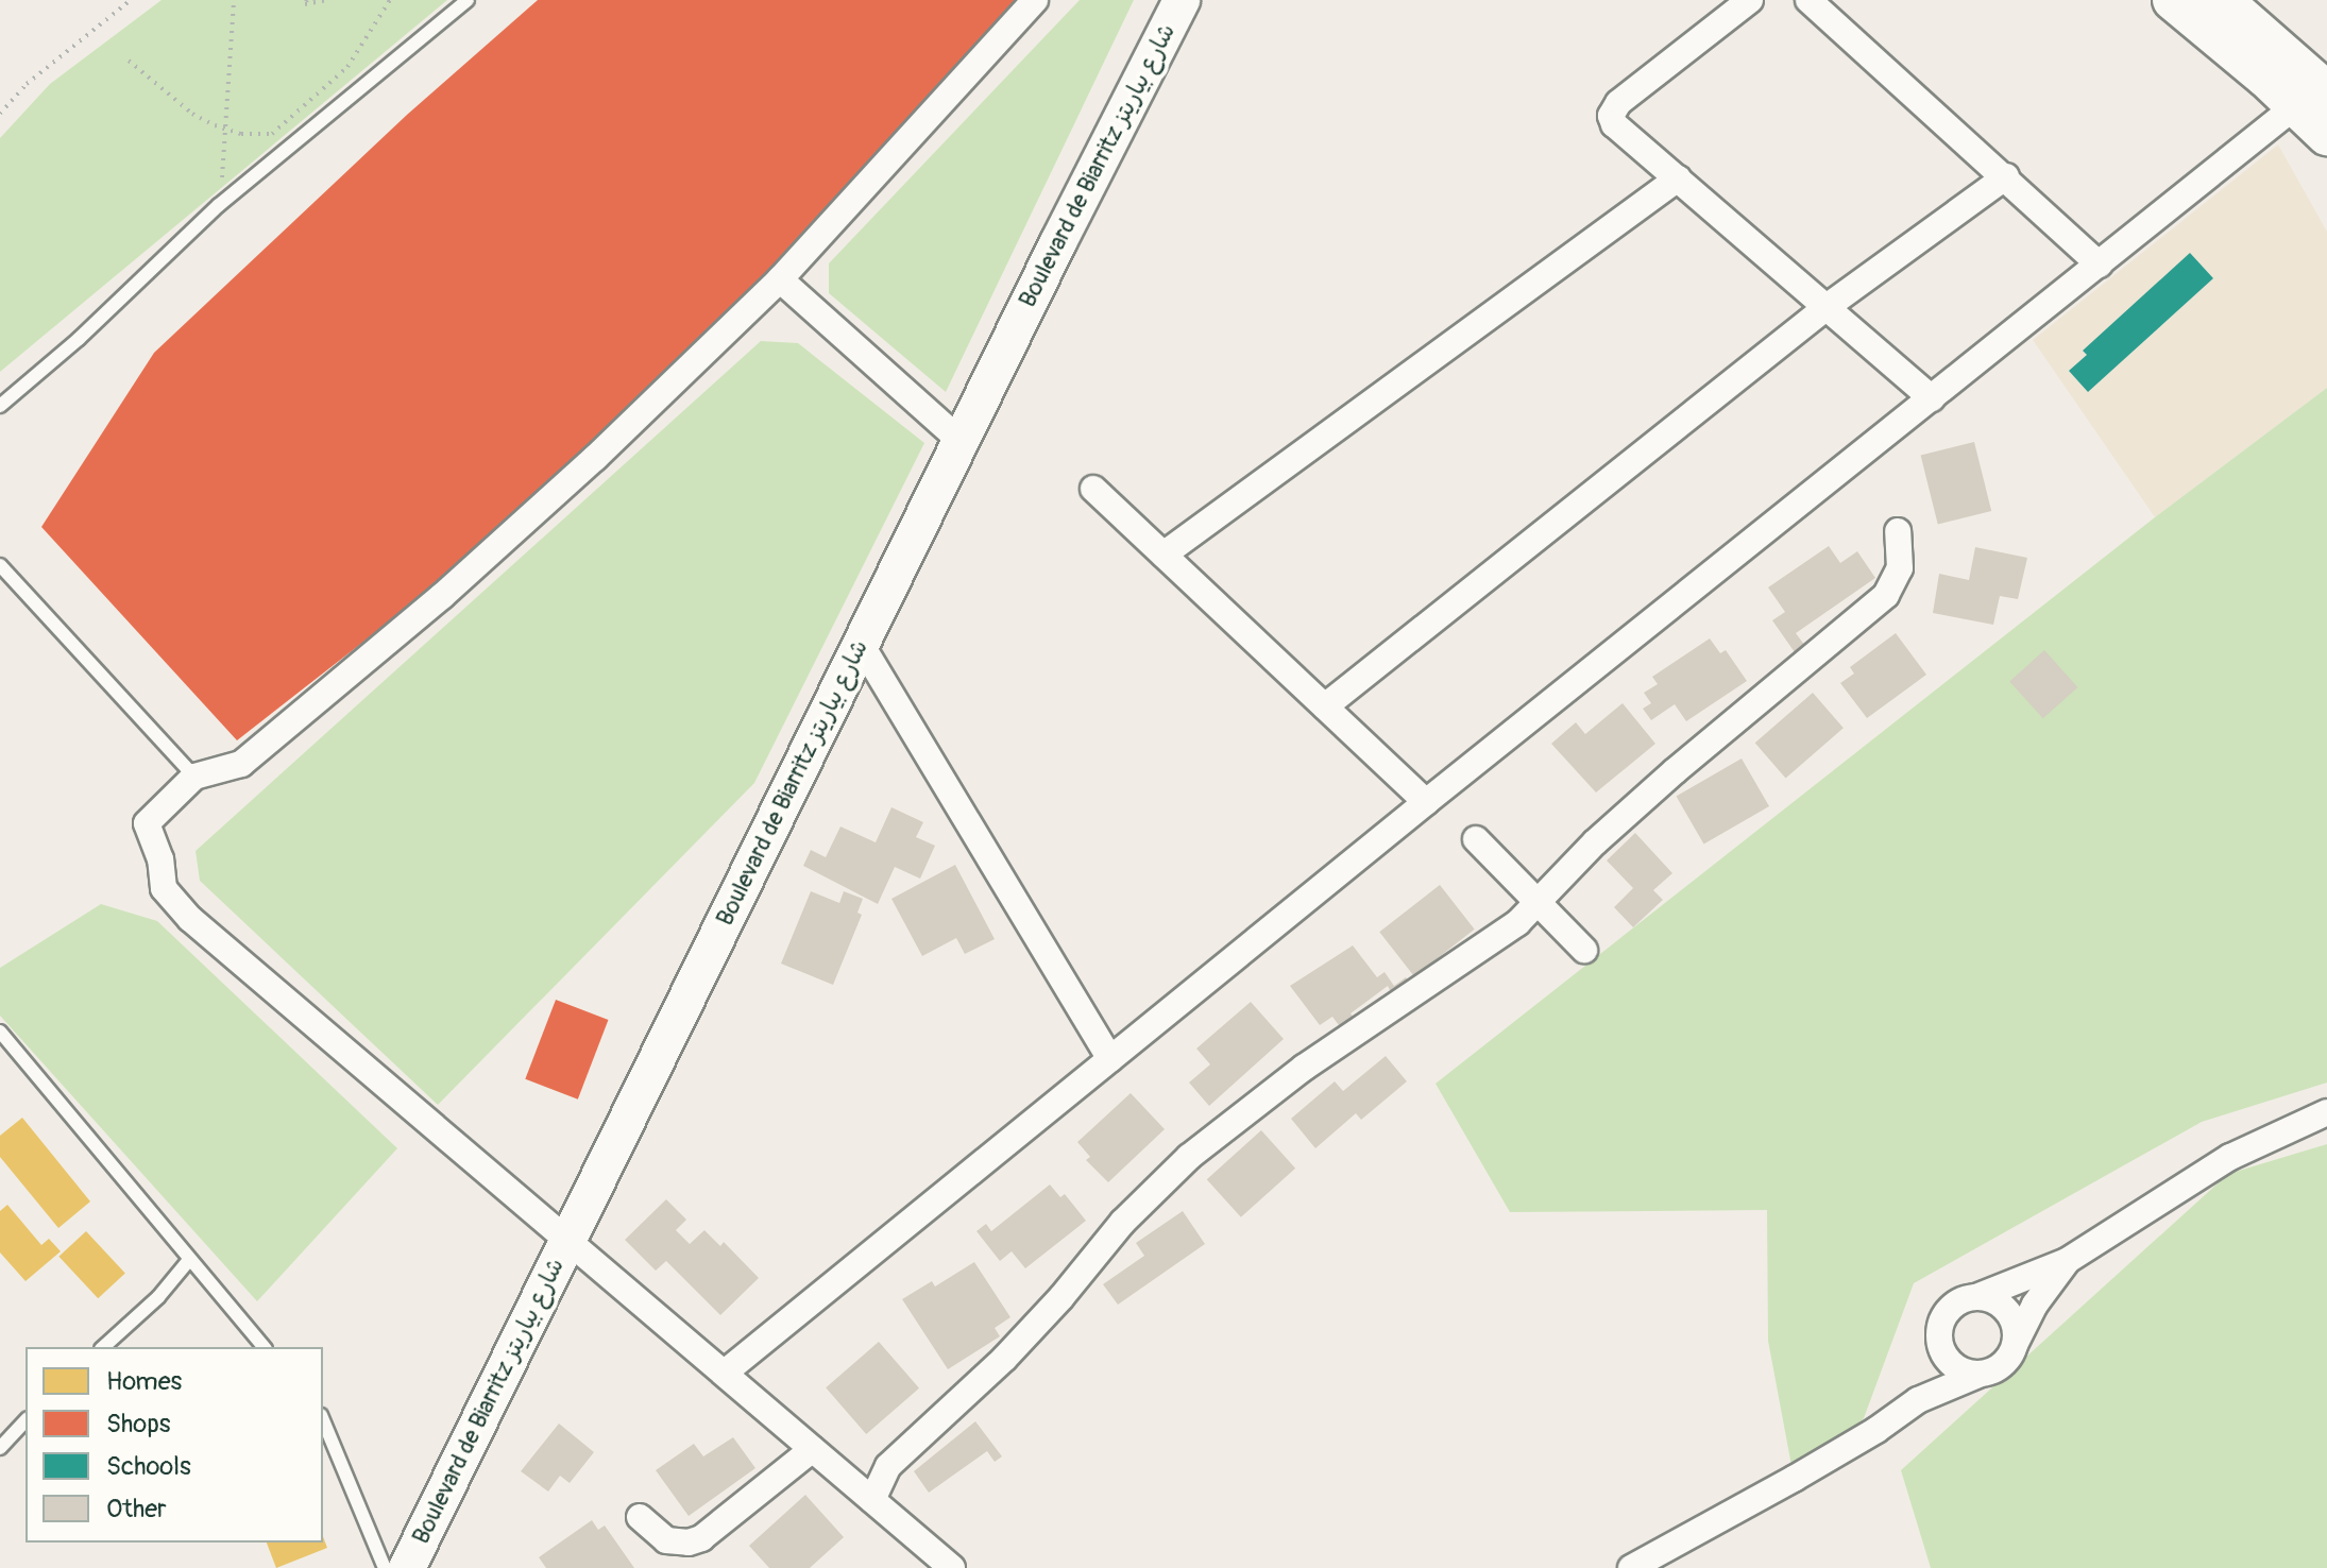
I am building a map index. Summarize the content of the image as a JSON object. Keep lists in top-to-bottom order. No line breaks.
{"streets":{"street":["Boulevard de Biarritz شارع بياريتز"]},"legend":["Homes","Shops","Schools","Other"]}
